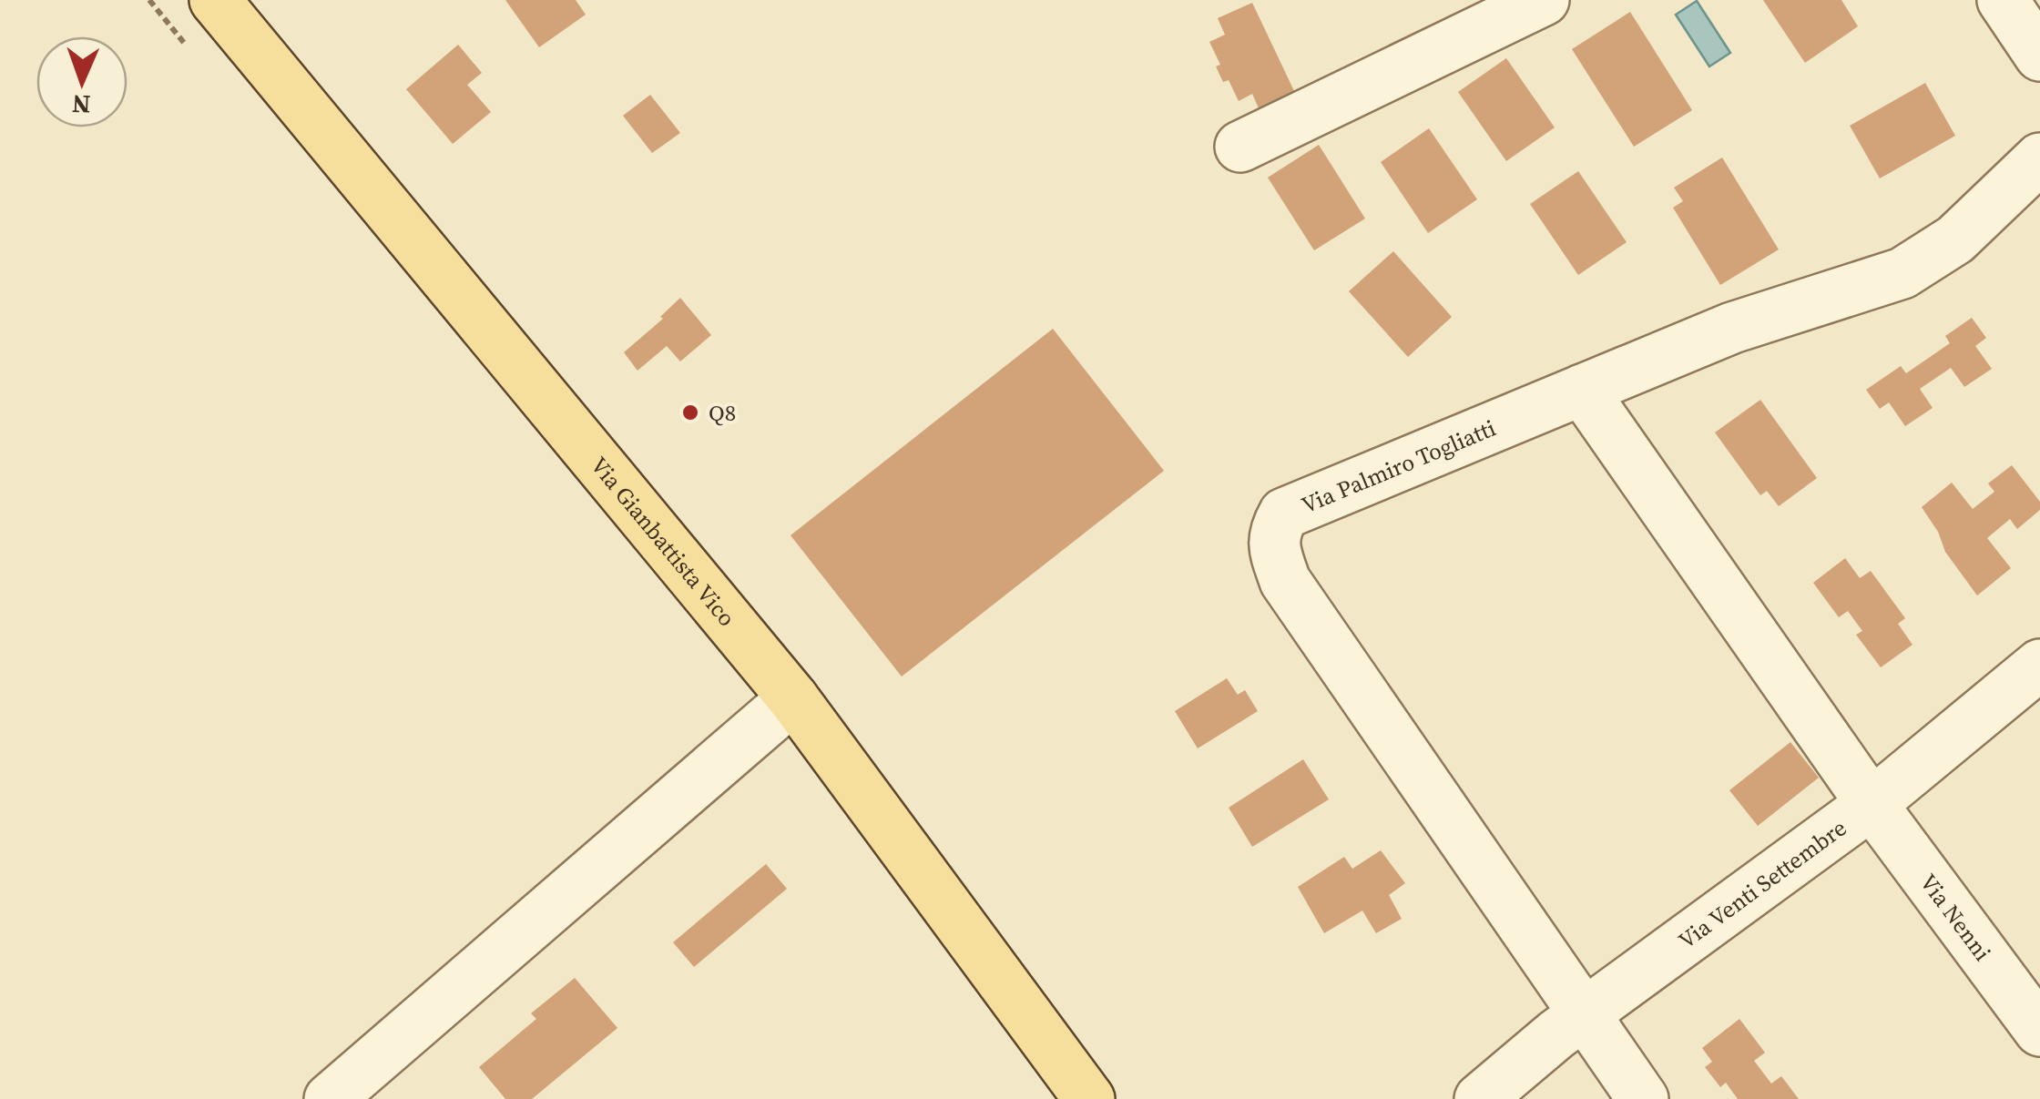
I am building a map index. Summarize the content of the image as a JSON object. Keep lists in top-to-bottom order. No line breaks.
{"streets":{"main road":["Via Gianbattista Vico"],"street":["Via Palmiro Togliatti","Via Venti Settembre","Via Nenni"]},"crossings":[["Via Palmiro Togliatti","Via Venti Settembre"],["Via Palmiro Togliatti","Via Nenni"],["Via Venti Settembre","Via Nenni"]],"places":["Q8"],"north":"bottom"}
